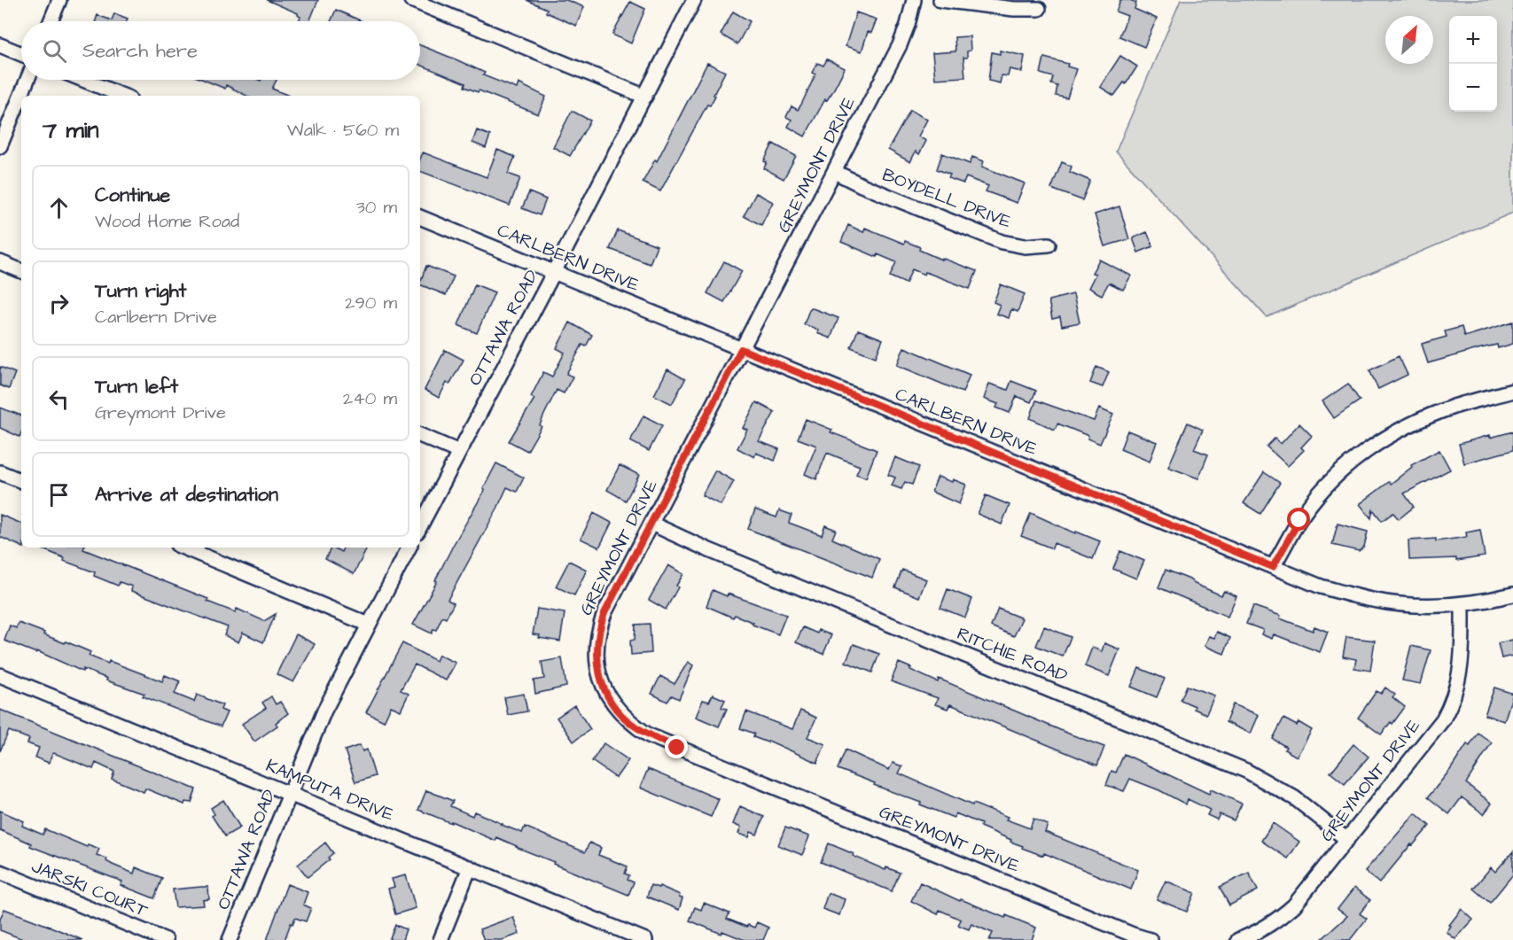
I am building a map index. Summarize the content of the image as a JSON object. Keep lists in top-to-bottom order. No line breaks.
{"streets":{"street":["GREYMONT DRIVE","BOYDELL DRIVE","CARLBERN DRIVE","OTTAWA ROAD","RITCHIE ROAD","KAMPUTA DRIVE","JARSKI COURT"]},"crossings":[["GREYMONT DRIVE","BOYDELL DRIVE"],["GREYMONT DRIVE","CARLBERN DRIVE"],["GREYMONT DRIVE","RITCHIE ROAD"],["CARLBERN DRIVE","OTTAWA ROAD"],["OTTAWA ROAD","KAMPUTA DRIVE"]],"north":"top right","page":{"map_buttons":["+","−"],"search":"Search here","heading":["7 min","Walk · 560 m"],"list":[["Continue","Wood Home Road","30 m"],["Turn right","Carlbern Drive","290 m"],["Turn left","Greymont Drive","240 m"],"Arrive at destination"]}}
